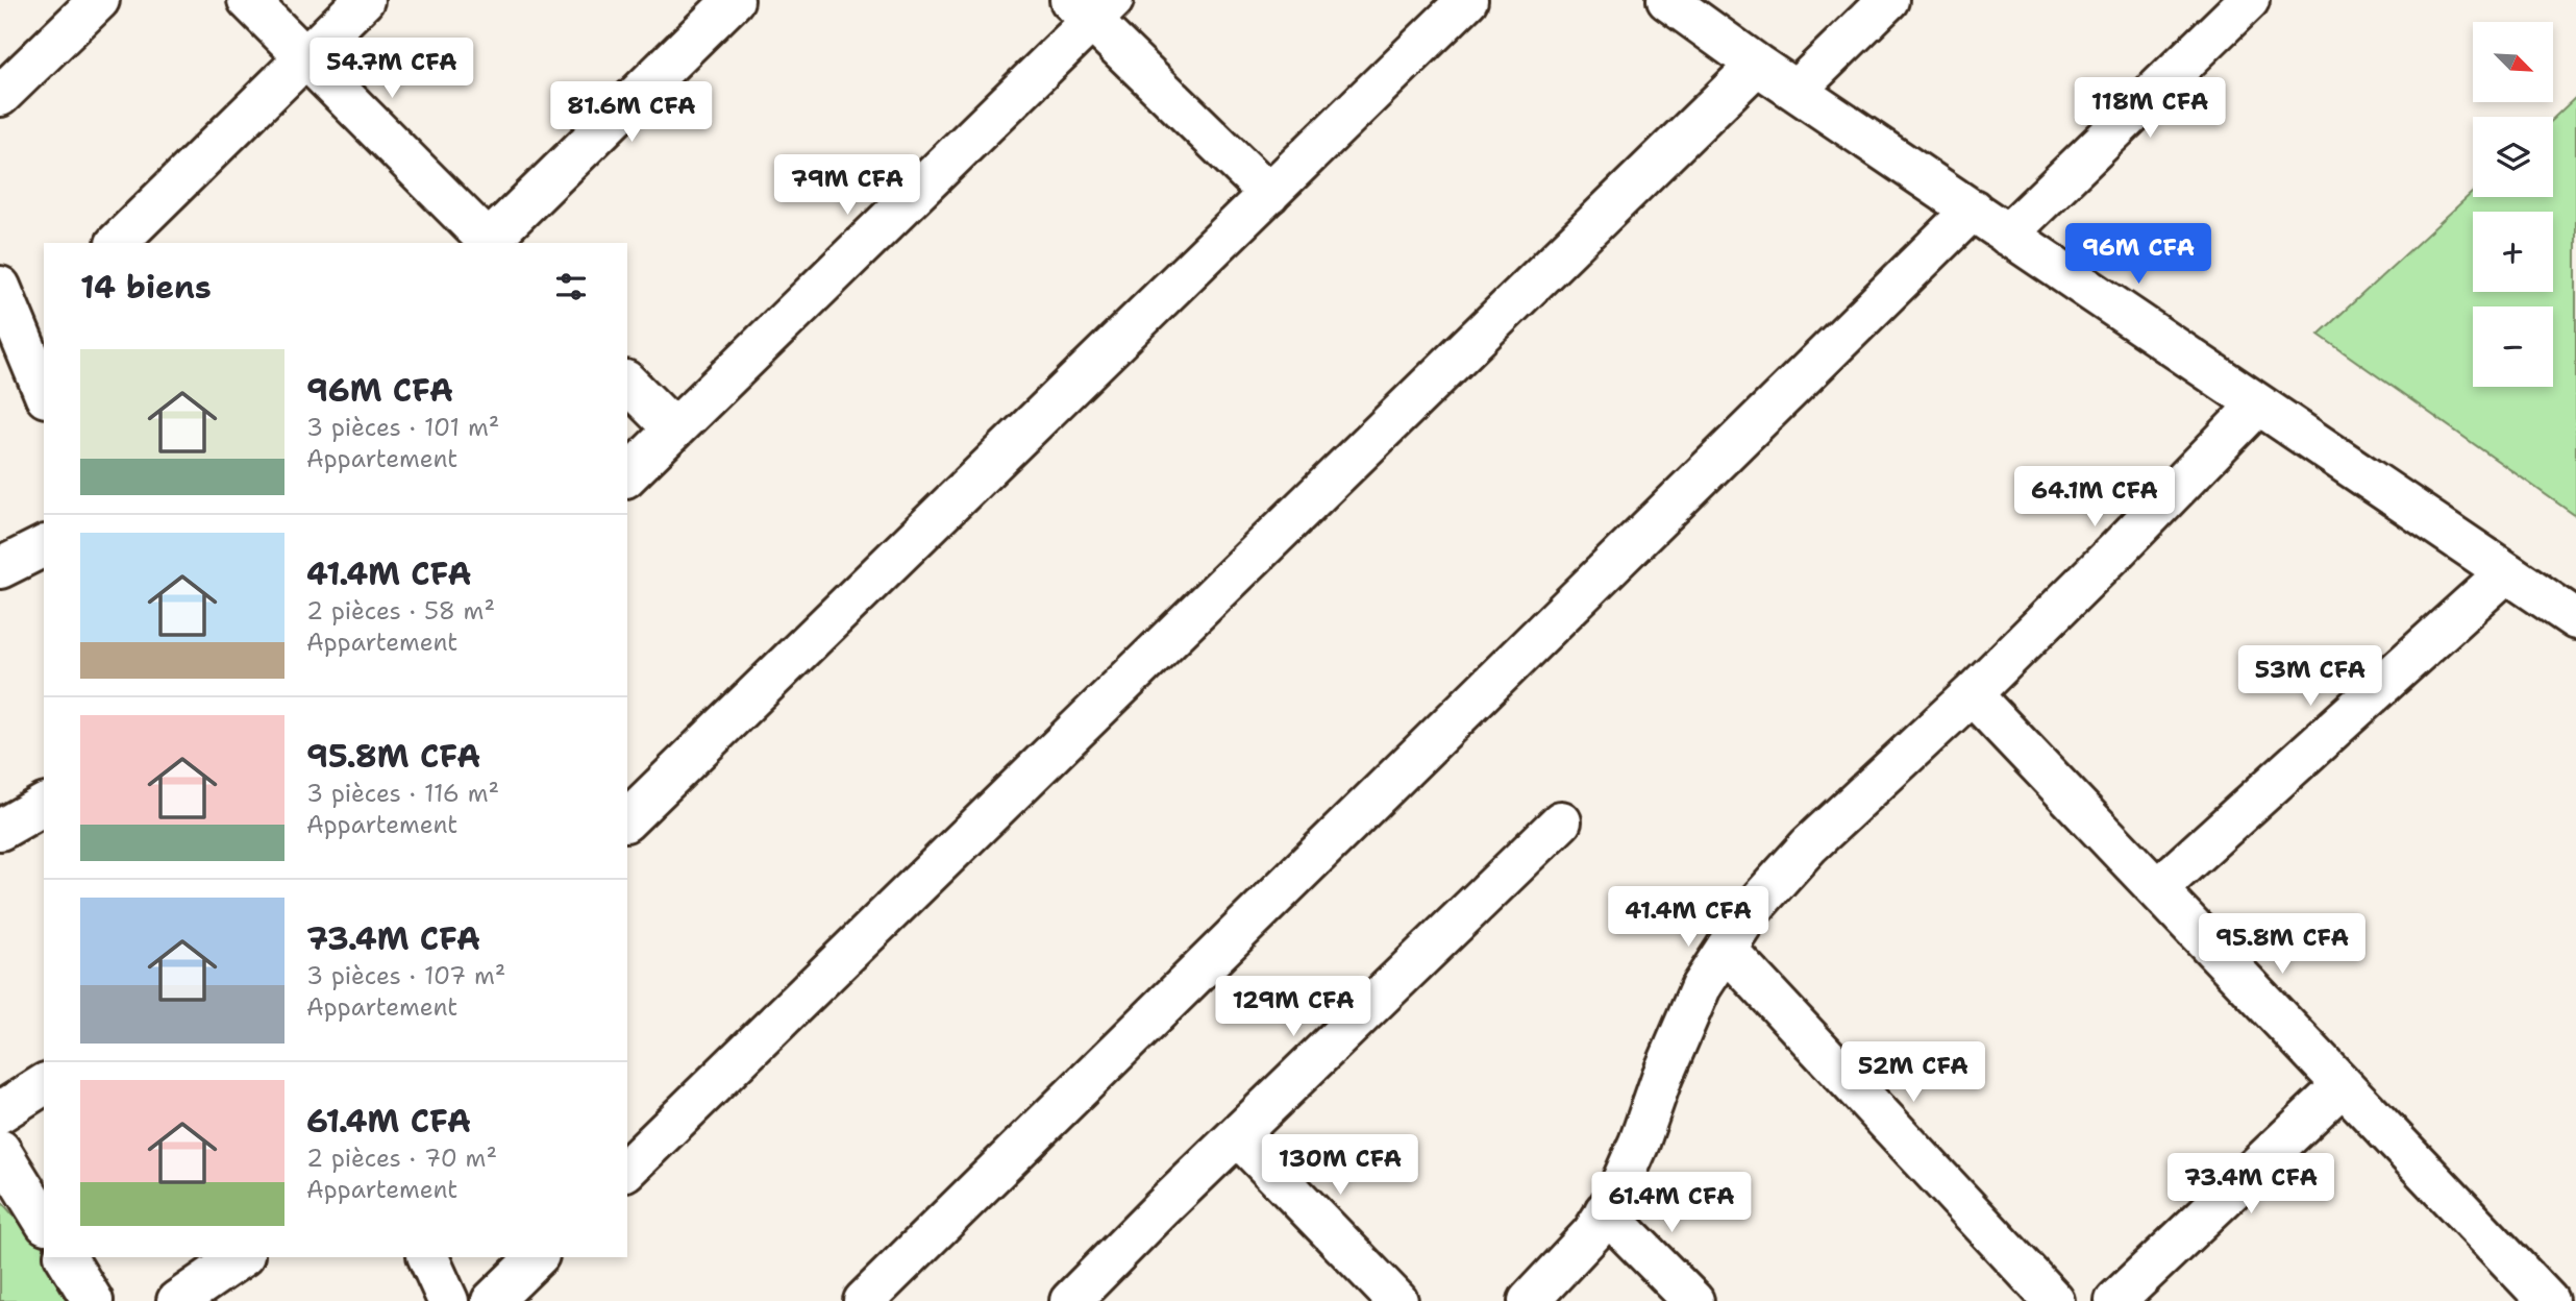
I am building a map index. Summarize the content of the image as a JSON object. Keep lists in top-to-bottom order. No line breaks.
{"north":"bottom right","page":{"map_buttons":["+","−"],"price":["54.7M CFA","118M CFA","81.6M CFA","79M CFA","96M CFA","64.1M CFA","53M CFA","41.4M CFA","95.8M CFA","129M CFA","52M CFA","130M CFA","73.4M CFA","61.4M CFA"],"heading":"14 biens","list":[{"name":"96M CFA","note":"3 pièces · 101 m² · Appartement"},{"name":"41.4M CFA","note":"2 pièces · 58 m² · Appartement"},{"name":"95.8M CFA","note":"3 pièces · 116 m² · Appartement"},{"name":"73.4M CFA","note":"3 pièces · 107 m² · Appartement"},{"name":"61.4M CFA","note":"2 pièces · 70 m² · Appartement"}]}}
